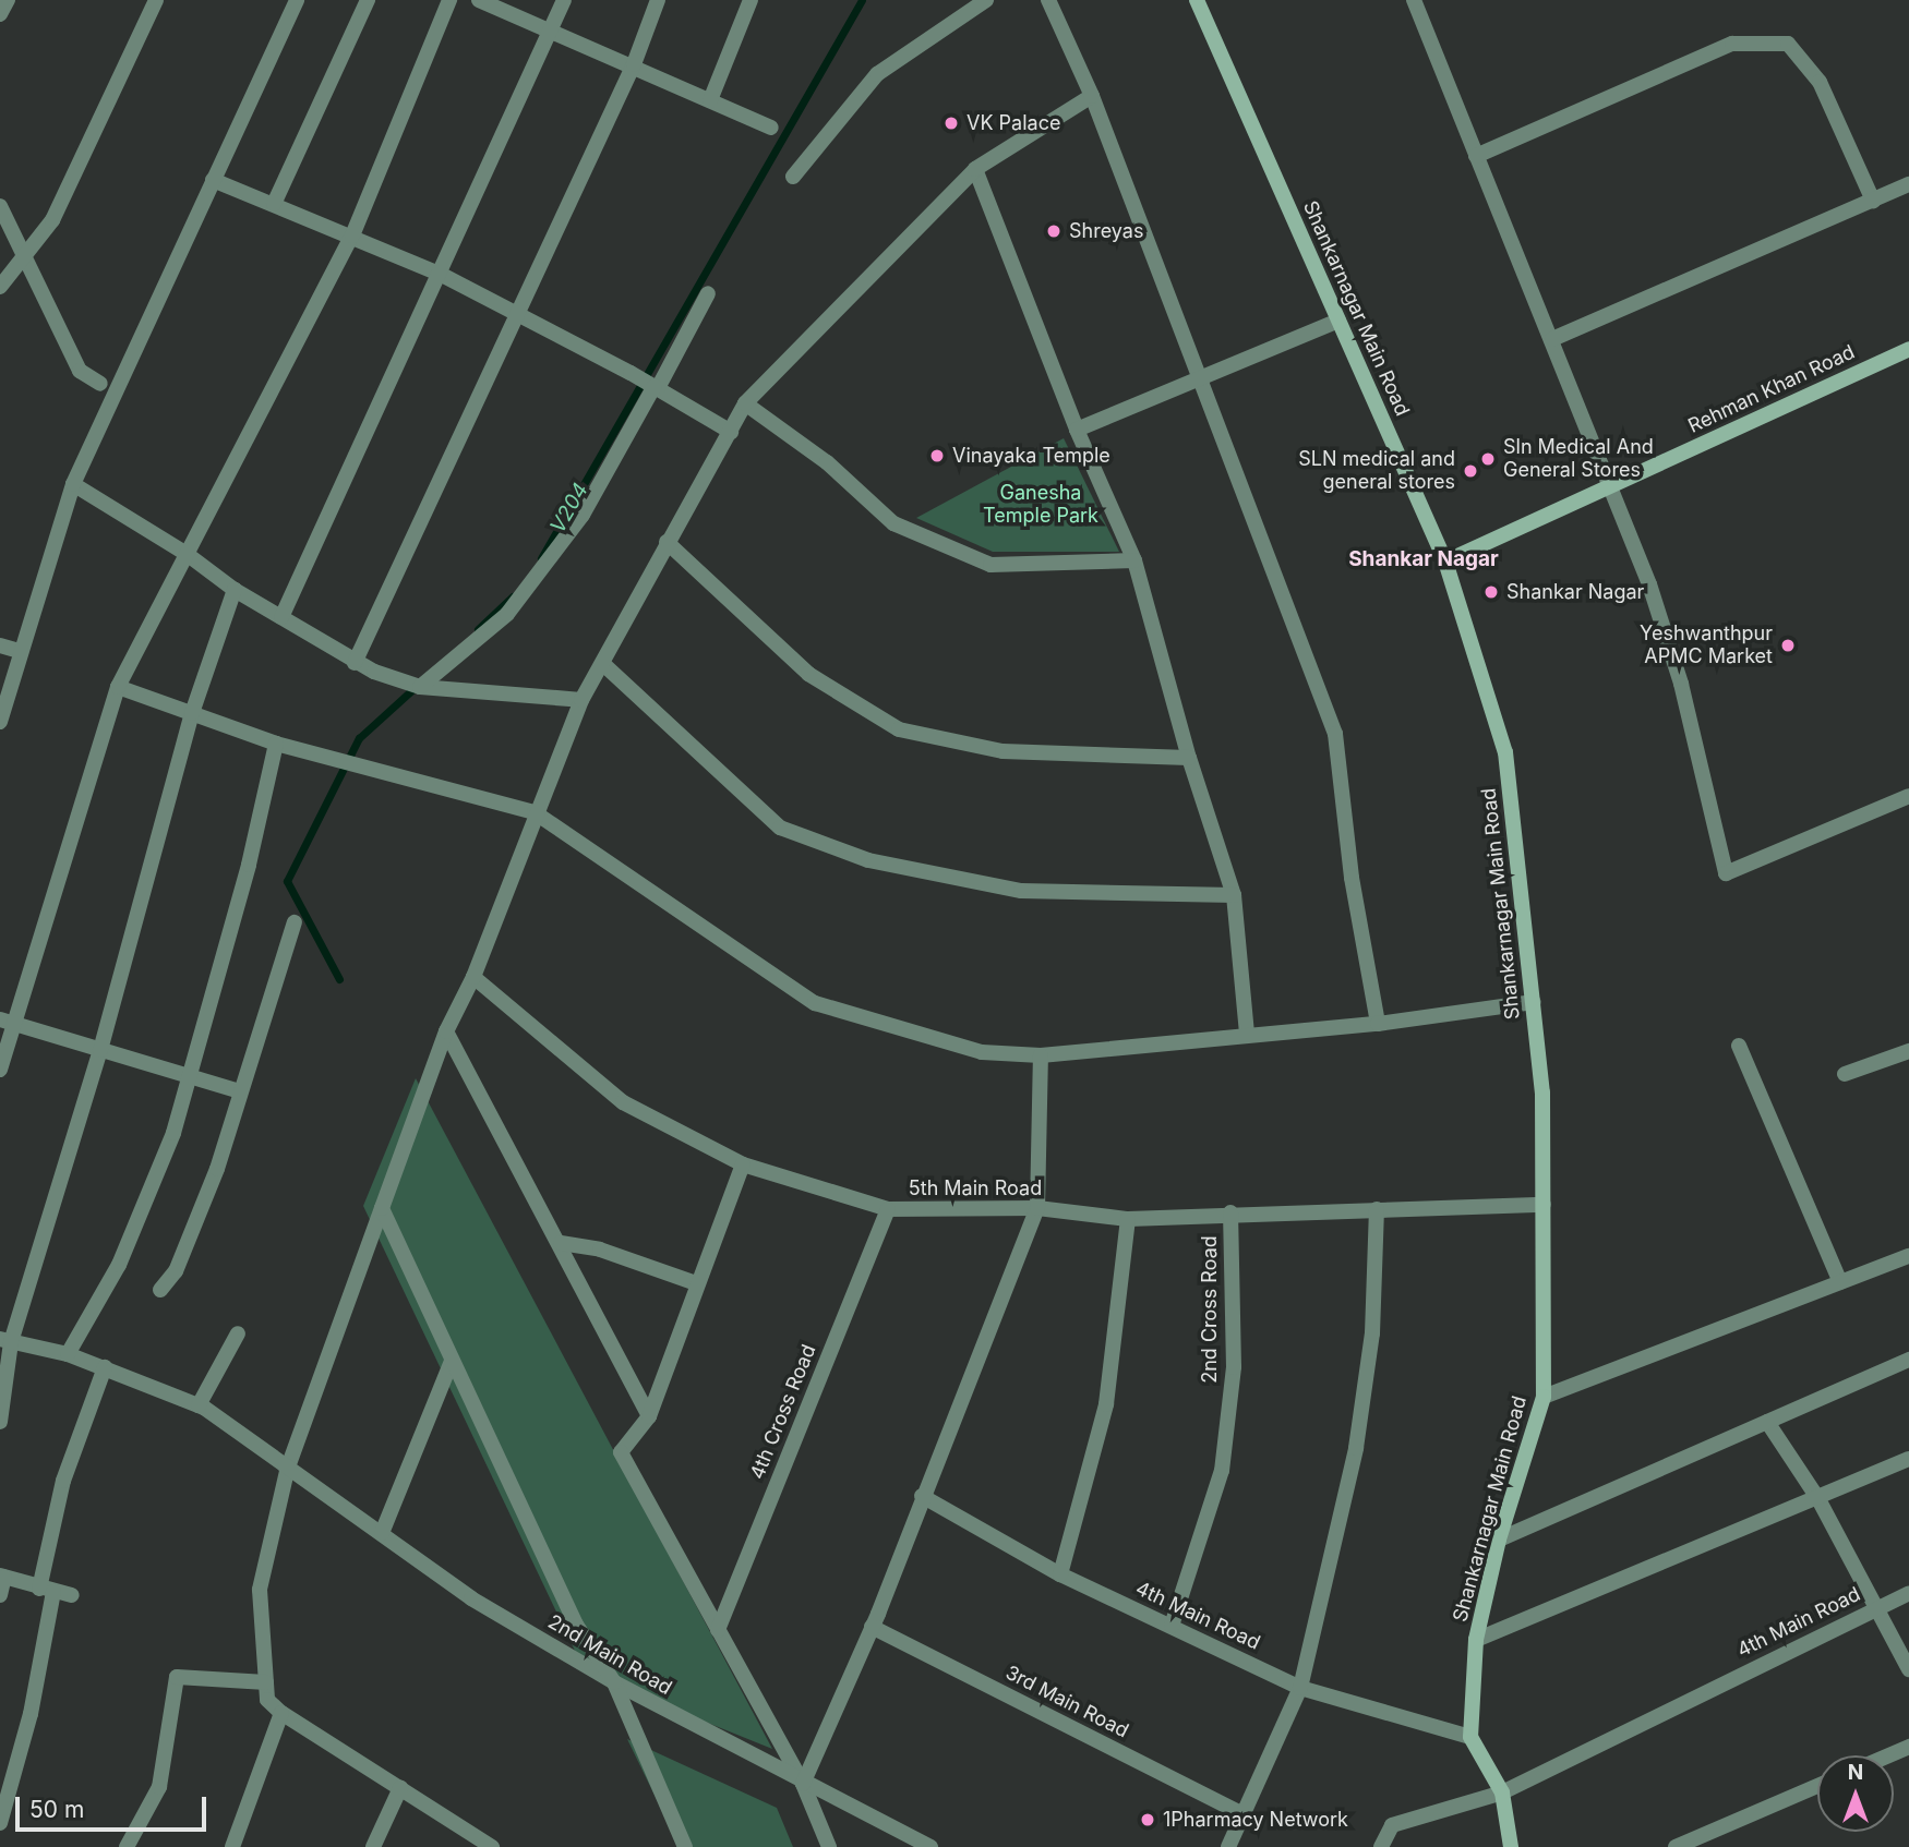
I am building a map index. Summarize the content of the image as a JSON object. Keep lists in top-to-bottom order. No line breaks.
{"streets":{"street":["Shankarnagar Main Road","Rehman Khan Road","5th Main Road","2nd Cross Road","4th Cross Road","4th Main Road","2nd Main Road","3rd Main Road"]},"crossings":[["Shankarnagar Main Road","Rehman Khan Road"],["Shankarnagar Main Road","5th Main Road"],["Shankarnagar Main Road","4th Main Road"],["5th Main Road","2nd Cross Road"],["5th Main Road","4th Cross Road"],["2nd Cross Road","4th Main Road"]],"districts":["Shankar Nagar"],"water":["V204"],"parks":["Ganesha Temple Park"],"places":["VK Palace","Shreyas","Vinayaka Temple","Sln Medical And General Stores","SLN medical and general stores","Shankar Nagar","Yeshwanthpur APMC Market","1Pharmacy Network"],"scale_bar":"50 m","north":"top"}
